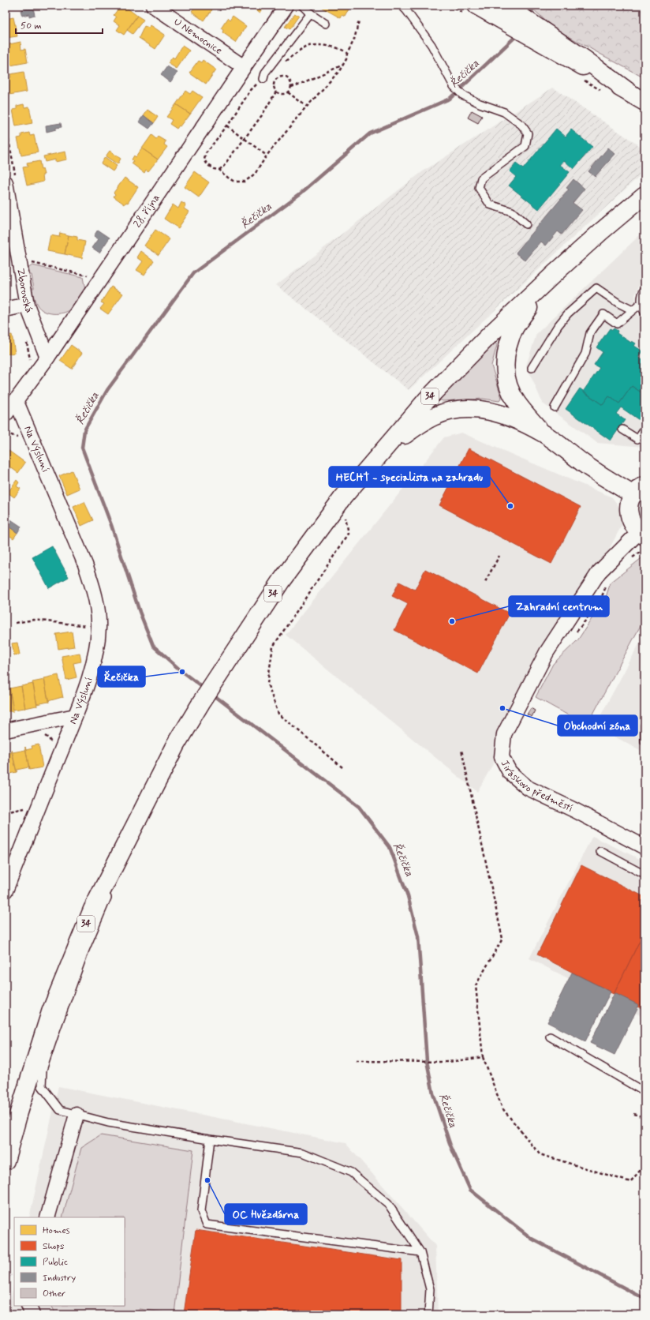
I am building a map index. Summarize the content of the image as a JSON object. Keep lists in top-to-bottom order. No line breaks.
{"streets":{"main road":["34"],"street":["U Nemocnice","28. října","Zborovská","Na Výsluní","Jiráskovo předměstí"]},"crossings":[["U Nemocnice","28. října"],["28. října","Zborovská"],["28. října","Na Výsluní"]],"water":["Řečička"],"places":["HECHT - specialista na zahradu","Zahradní centrum","Řečička","Obchodní zóna","OC Hvězdárna"],"legend":["Homes","Shops","Public","Industry","Other"],"scale_bar":"50 m"}
